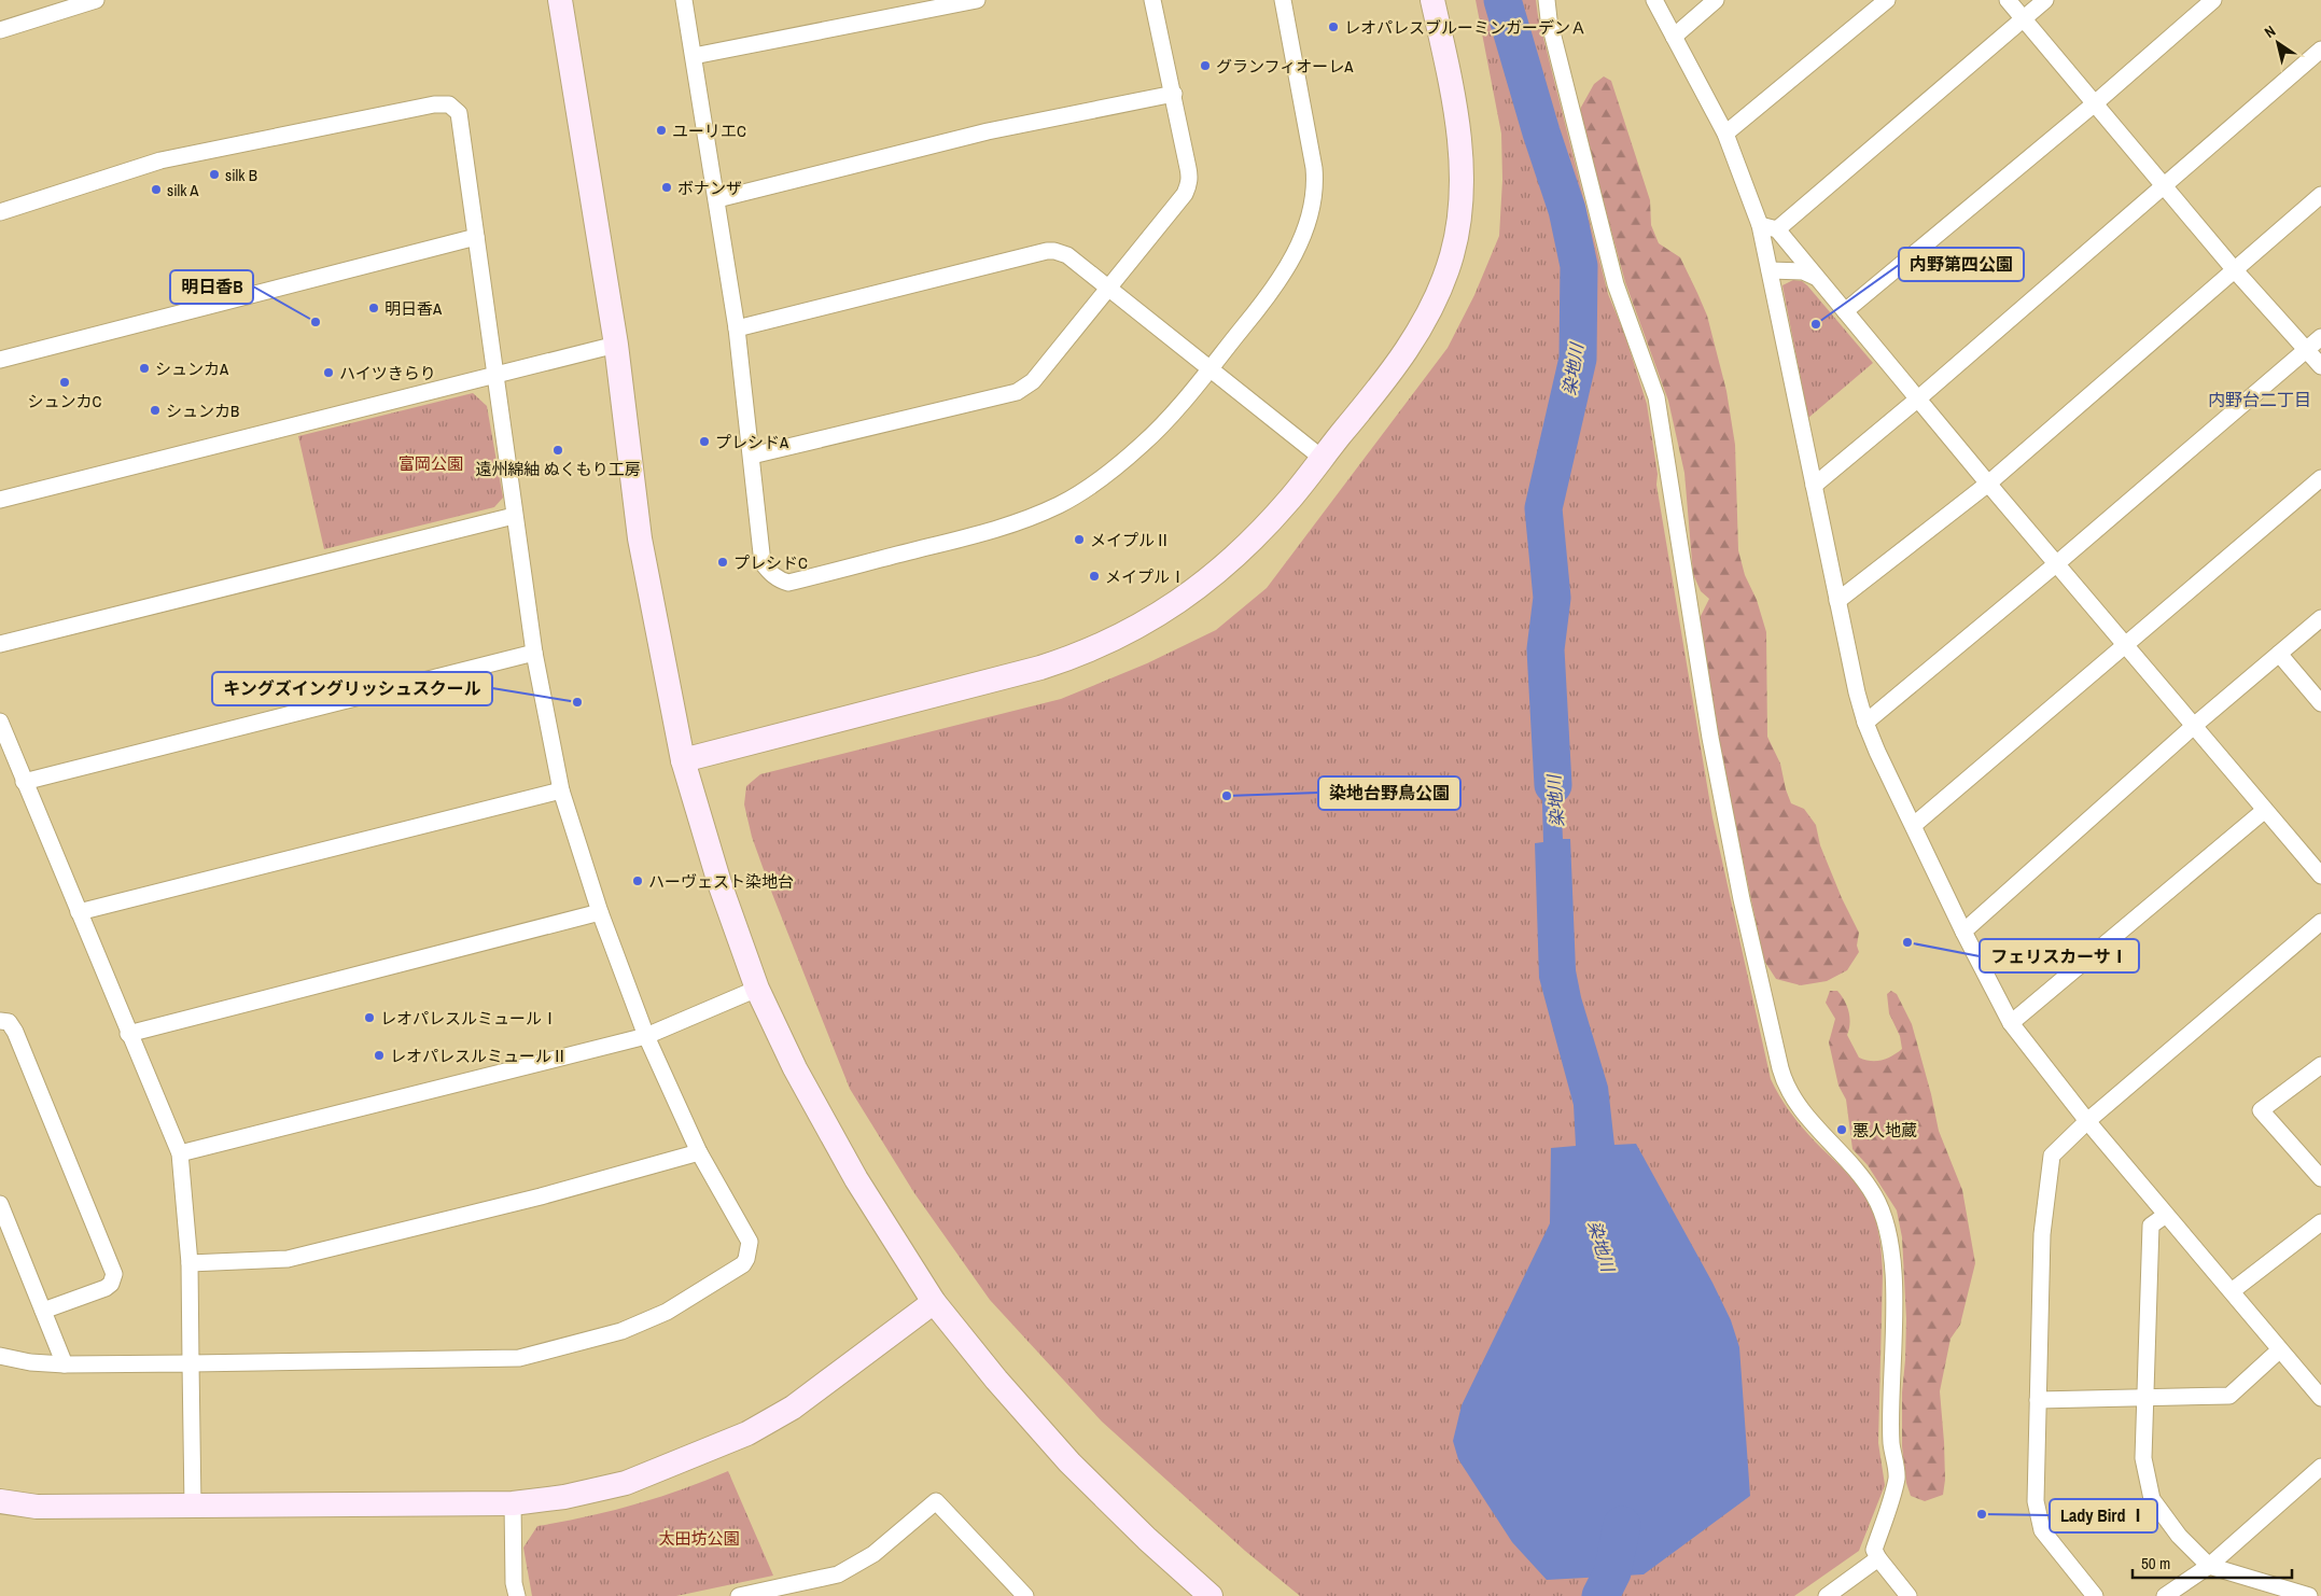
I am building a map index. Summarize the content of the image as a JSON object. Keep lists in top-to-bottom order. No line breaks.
{"districts":["内野台二丁目"],"water":["染地川"],"parks":["富岡公園","太田坊公園"],"places":["レオパレスブルーミンガーデンＡ","グランフィオーレA","ユーリエC","silk B","ボナンザ","silk A","明日香A","明日香B","内野第四公園","シュンカA","ハイツきらり","シュンカC","シュンカB","プレシドA","遠州綿紬 ぬくもり工房","メイプルⅡ","プレシドC","メイプルⅠ","キングズイングリッシュスクール","染地台野鳥公園","ハーヴェスト染地台","フェリスカーサⅠ","レオパレスルミュールⅠ","レオパレスルミュールⅡ","悪人地蔵","Lady Bird Ⅰ"],"scale_bar":"50 m","north":"top left"}
